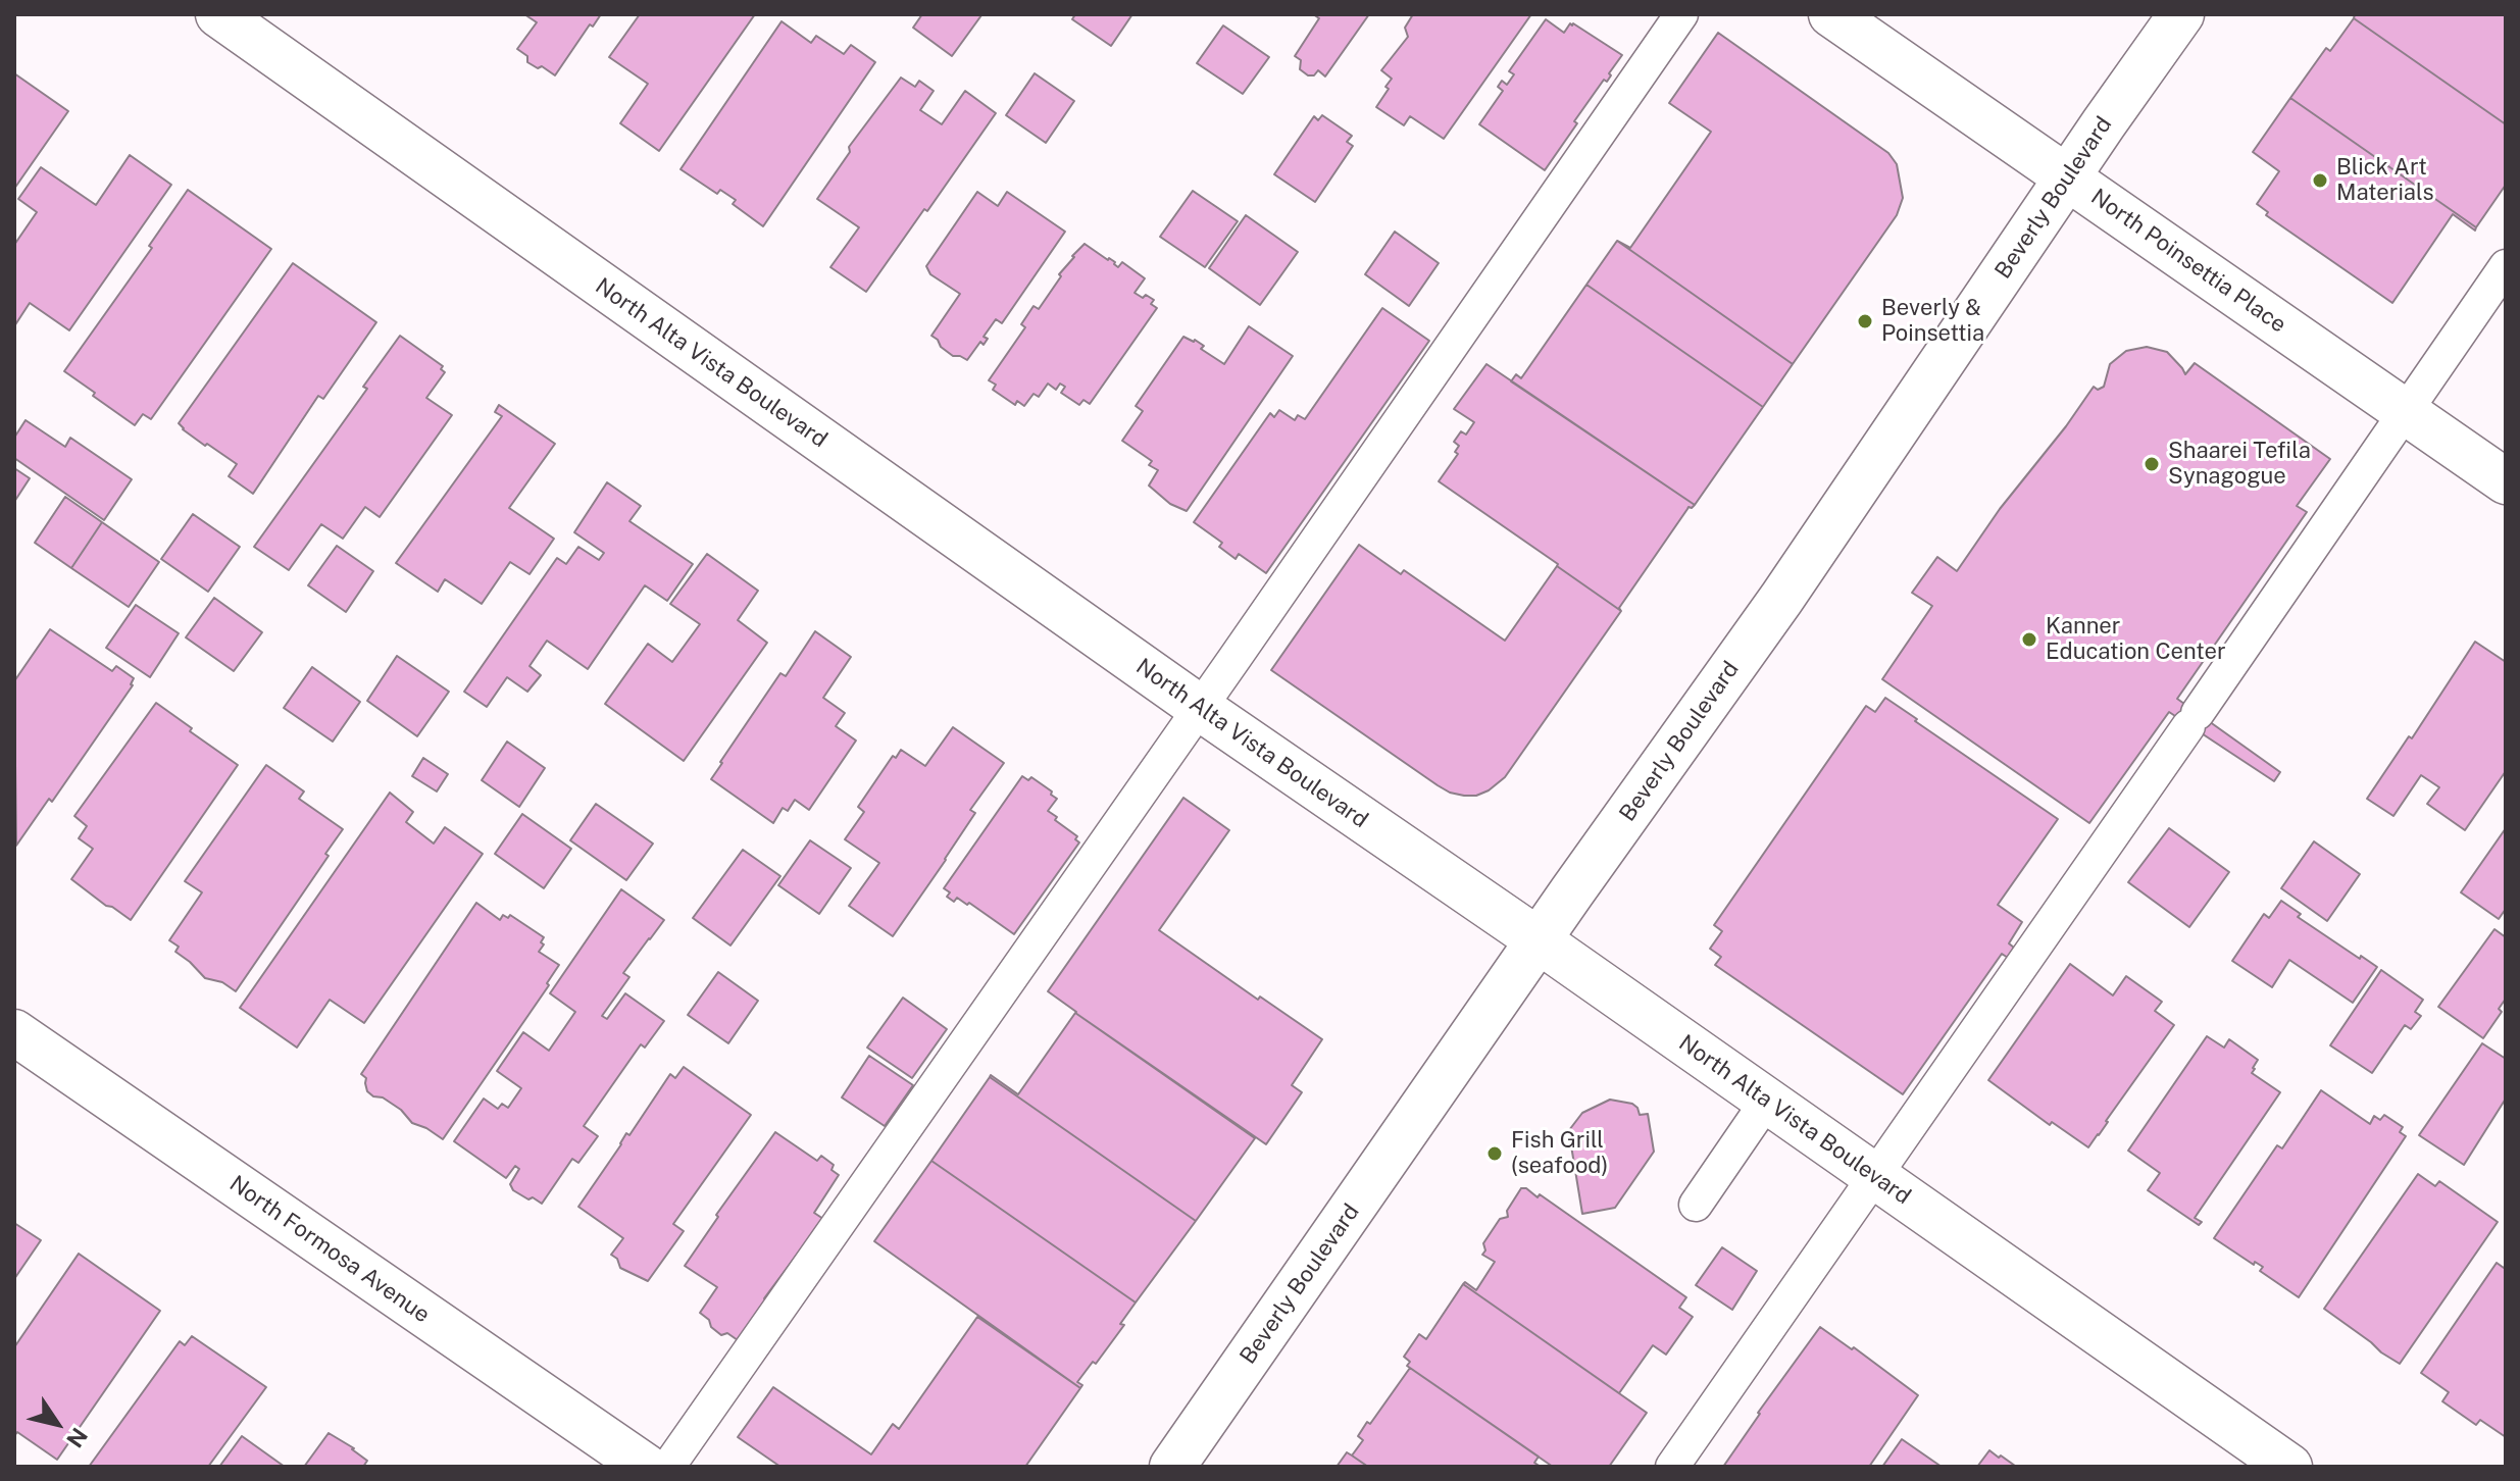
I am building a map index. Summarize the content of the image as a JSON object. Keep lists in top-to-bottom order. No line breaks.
{"streets":{"street":["Beverly Boulevard","North Poinsettia Place","North Alta Vista Boulevard","North Formosa Avenue"]},"crossings":[["Beverly Boulevard","North Poinsettia Place"],["Beverly Boulevard","North Alta Vista Boulevard"]],"places":["Blick Art Materials","Beverly & Poinsettia","Shaarei Tefila Synagogue","Kanner Education Center","Fish Grill (seafood)"],"north":"bottom right"}
